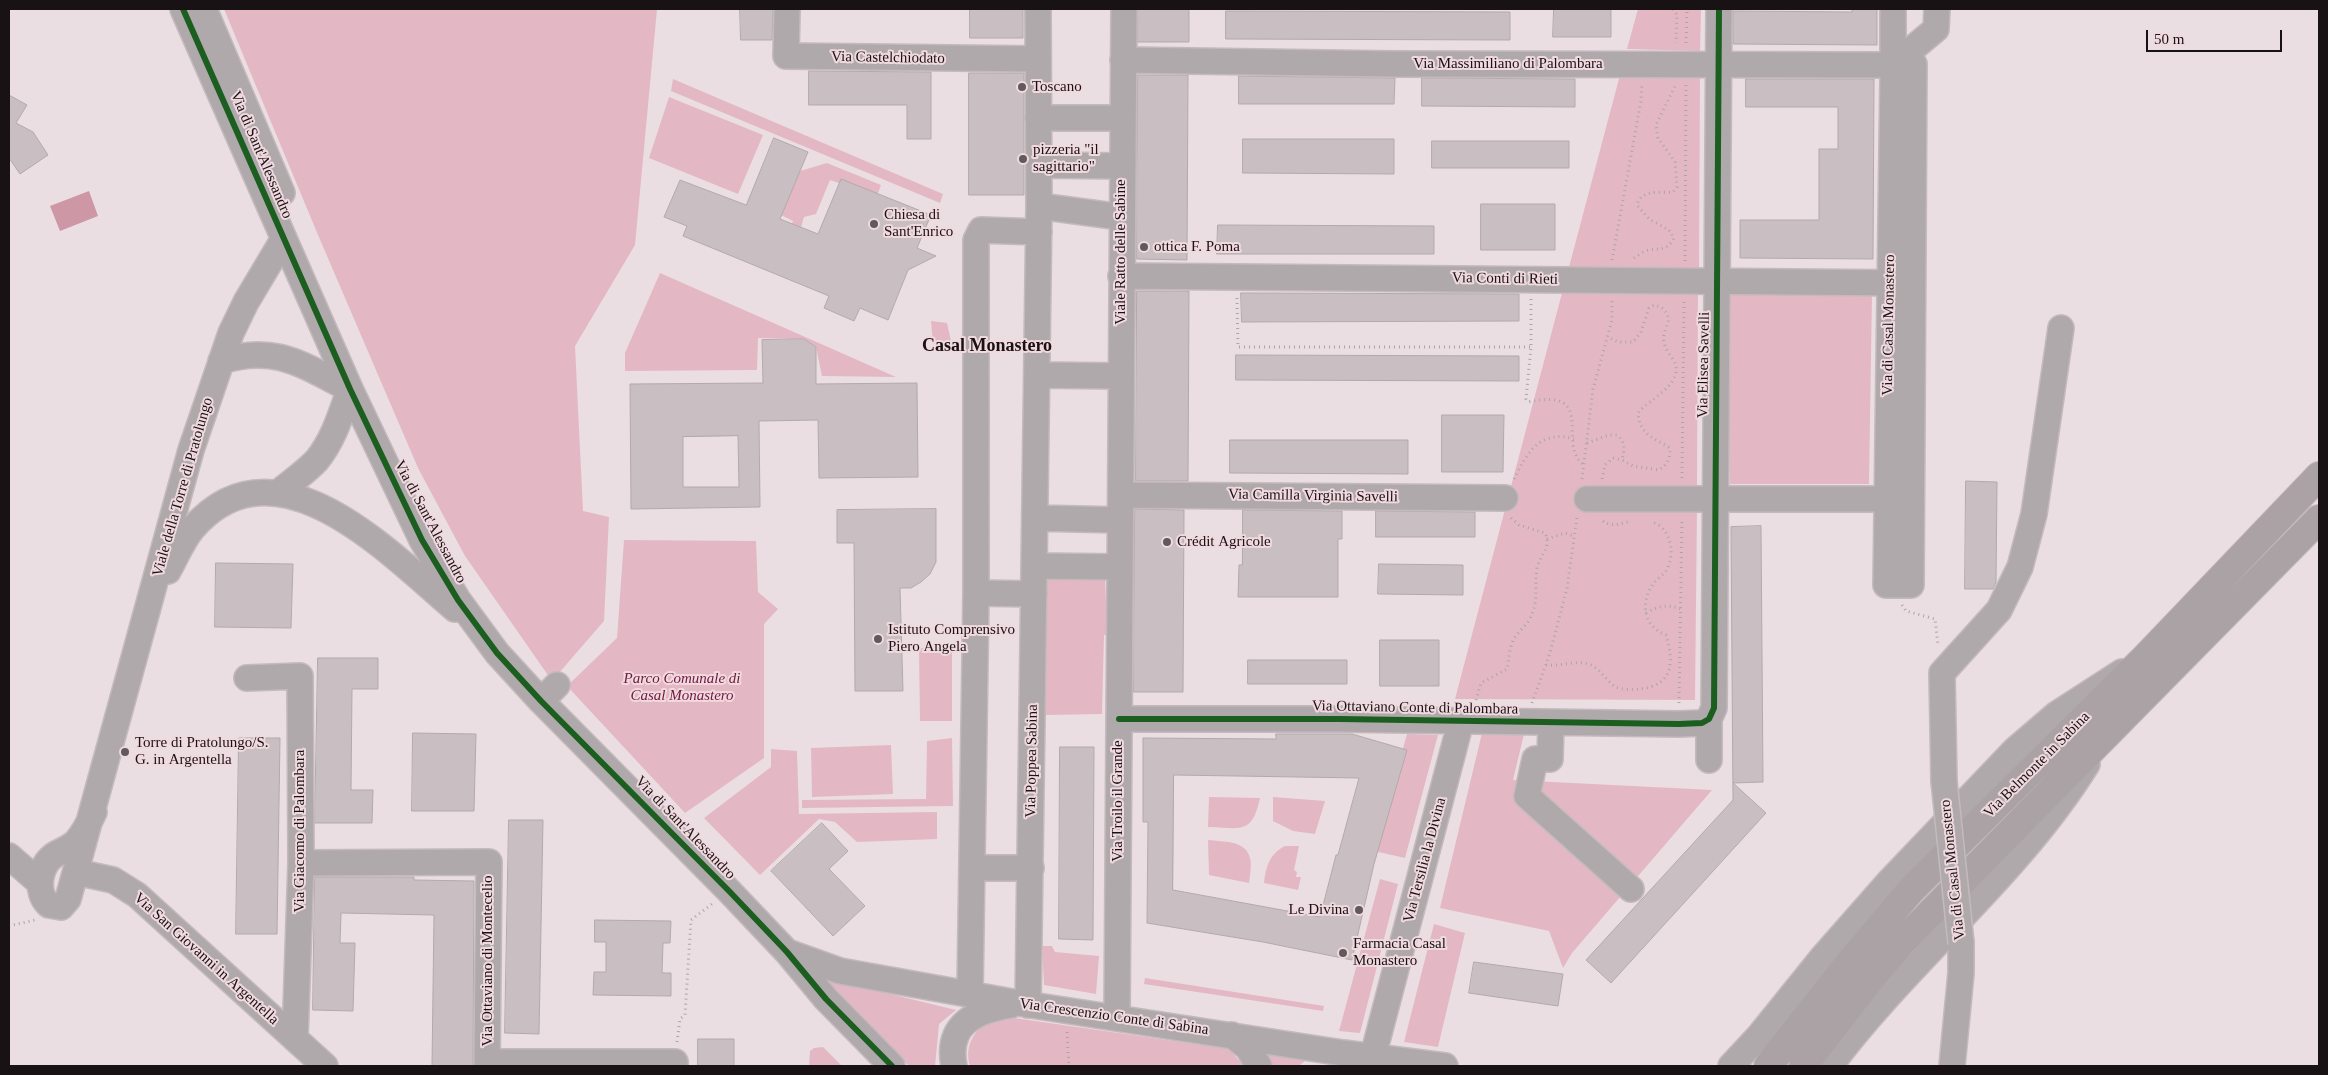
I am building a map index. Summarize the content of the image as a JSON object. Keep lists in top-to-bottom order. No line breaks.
{"streets":{"main road":["Via Belmonte in Sabina"],"street":["Via Castelchiodato","Via Massimiliano di Palombara","Via di Sant'Alessandro","Viale Ratto delle Sabine","Via Conti di Rieti","Via di Casal Monastero","Via Elisea Savelli","Viale della Torre di Pratolungo","Via Camilla Virginia Savelli","Via Ottaviano Conte di Palombara","Via Poppea Sabina","Via Troilo il Grande","Via Giacomo di Palombara","Via Tersilia la Divina","Via San Giovanni in Argentella","Via Ottaviano di Montecelio","Via Crescenzio Conte di Sabina"]},"crossings":[["Via Massimiliano di Palombara","Viale Ratto delle Sabine"],["Via Massimiliano di Palombara","Via di Casal Monastero"],["Via Massimiliano di Palombara","Via Elisea Savelli"],["Via di Sant'Alessandro","Viale della Torre di Pratolungo"],["Via di Sant'Alessandro","Via Crescenzio Conte di Sabina"],["Viale Ratto delle Sabine","Via Conti di Rieti"],["Viale Ratto delle Sabine","Via Camilla Virginia Savelli"],["Viale Ratto delle Sabine","Via Troilo il Grande"],["Via Conti di Rieti","Via di Casal Monastero"],["Via Conti di Rieti","Via Elisea Savelli"],["Via Elisea Savelli","Via Ottaviano Conte di Palombara"],["Viale della Torre di Pratolungo","Via San Giovanni in Argentella"],["Via Camilla Virginia Savelli","Via Troilo il Grande"],["Via Ottaviano Conte di Palombara","Via Troilo il Grande"],["Via Ottaviano Conte di Palombara","Via Tersilia la Divina"],["Via Poppea Sabina","Via Crescenzio Conte di Sabina"],["Via Troilo il Grande","Via Crescenzio Conte di Sabina"],["Via Giacomo di Palombara","Via San Giovanni in Argentella"],["Via Giacomo di Palombara","Via Ottaviano di Montecelio"],["Via Tersilia la Divina","Via Crescenzio Conte di Sabina"]],"districts":["Casal Monastero"],"parks":["Parco Comunale di Casal Monastero"],"places":["Toscano","pizzeria \"il sagittario\"","Chiesa di Sant'Enrico","ottica F. Poma","Crédit Agricole","Istituto Comprensivo Piero Angela","Torre di Pratolungo/S. G. in Argentella","Le Divina","Farmacia Casal Monastero"],"scale_bar":"50 m"}
